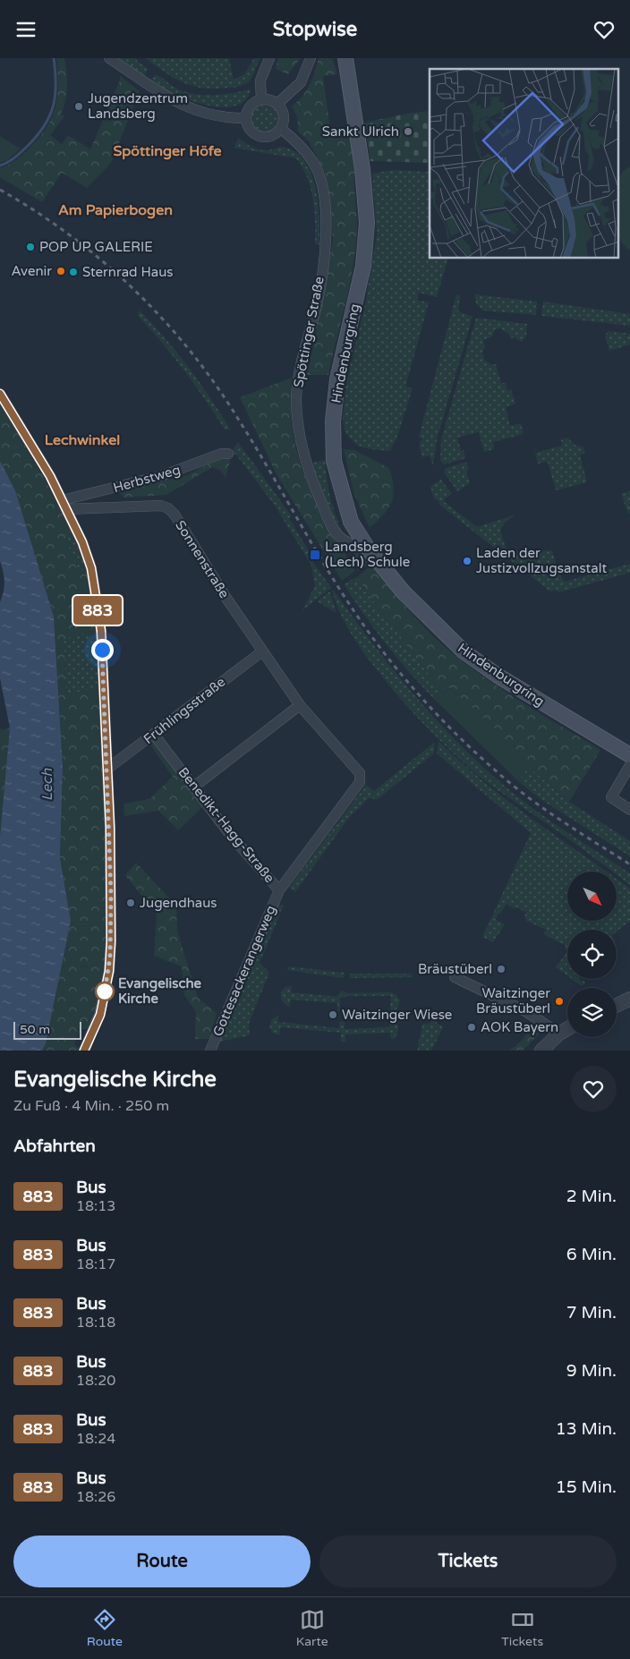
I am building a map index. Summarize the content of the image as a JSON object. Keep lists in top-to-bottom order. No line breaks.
{"streets":{"main road":["Hindenburgring"],"street":["Spöttinger Straße","Herbstweg","Sonnenstraße","Frühlingsstraße","Benedikt-Hagg-Straße","Gottesackerangerweg"]},"crossings":[["Spöttinger Straße","Hindenburgring"],["Herbstweg","Sonnenstraße"],["Sonnenstraße","Frühlingsstraße"],["Sonnenstraße","Benedikt-Hagg-Straße"],["Frühlingsstraße","Benedikt-Hagg-Straße"],["Benedikt-Hagg-Straße","Gottesackerangerweg"]],"districts":["Spöttinger Höfe","Am Papierbogen","Lechwinkel"],"water":["Lech"],"places":{"other":["Jugendzentrum Landsberg","Sankt Ulrich","POP UP GALERIE","Avenir","Sternrad Haus","Laden der Justizvollzugsanstalt","Jugendhaus","Bräustüberl","Evangelische Kirche","Waitzinger Bräustüberl","Waitzinger Wiese","AOK Bayern"],"transit":["Landsberg (Lech) Schule"]},"lines":["bus line 883"],"scale_bar":"50 m","north":"bottom right","page":{"header":"Stopwise","on_map":"883","scale":"50 m","heading":[["Evangelische Kirche","Zu Fuß · 4 Min. · 250 m"],"Abfahrten"],"list":[{"mark":"883","name":"Bus","note":"18:13","value":"2 Min."},{"mark":"883","name":"Bus","note":"18:17","value":"6 Min."},{"mark":"883","name":"Bus","note":"18:18","value":"7 Min."},{"mark":"883","name":"Bus","note":"18:20","value":"9 Min."},{"mark":"883","name":"Bus","note":"18:24","value":"13 Min."},{"mark":"883","name":"Bus","note":"18:26","value":"15 Min."}],"buttons":["Route","Tickets"],"tabs":["Route","Karte","Tickets"]}}
